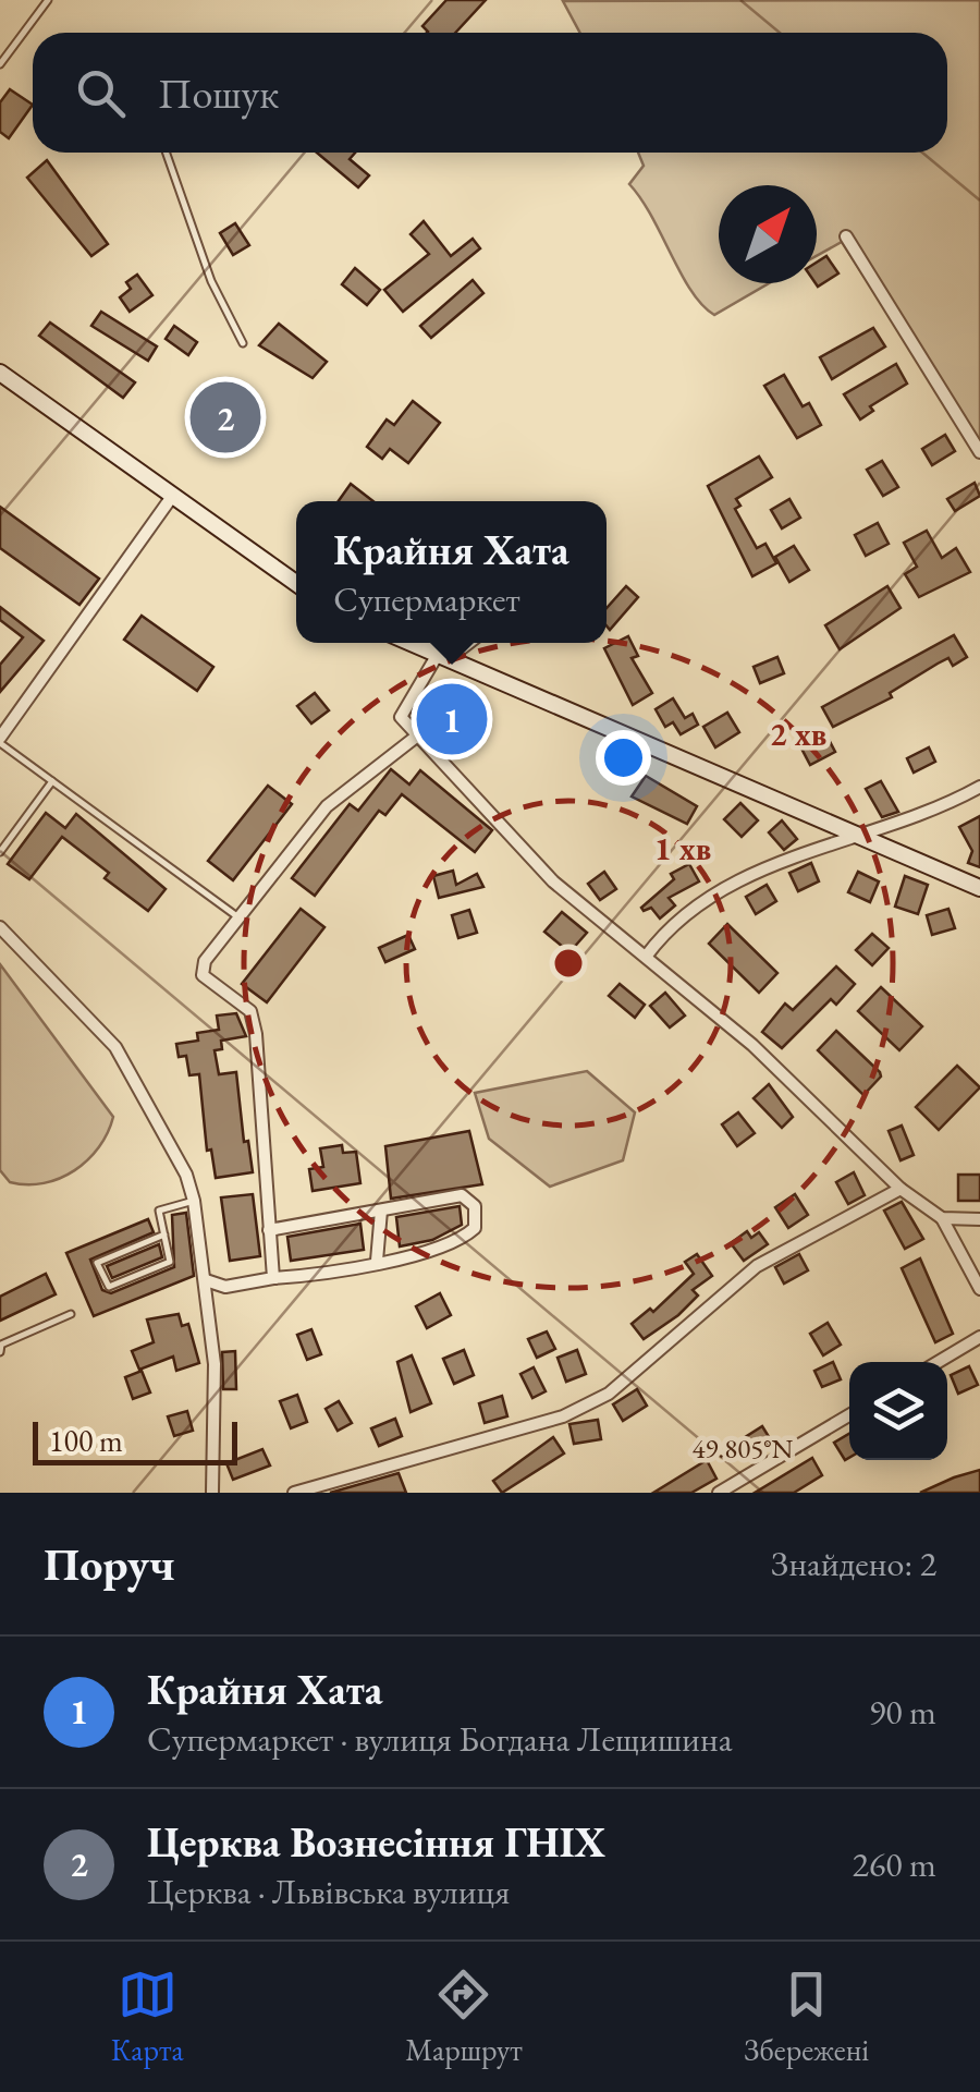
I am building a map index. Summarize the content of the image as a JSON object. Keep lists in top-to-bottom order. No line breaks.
{"scale_bar":"100 m","north":"top right","page":{"search":"Пошук","pins":["2","1"],"popup":["Крайня Хата","Супермаркет"],"scale":"100 m","heading":["Поруч","Знайдено: 2"],"list":[{"mark":"1","name":"Крайня Хата","note":"Супермаркет · вулиця Богдана Лещишина","value":"90 m"},{"mark":"2","name":"Церква Вознесіння ГНІХ","note":"Церква · Львівська вулиця","value":"260 m"}],"nav":["Карта","Маршрут","Збережені"]},"coordinates":["49.805°N"],"rings":["2 хв","1 хв"]}
